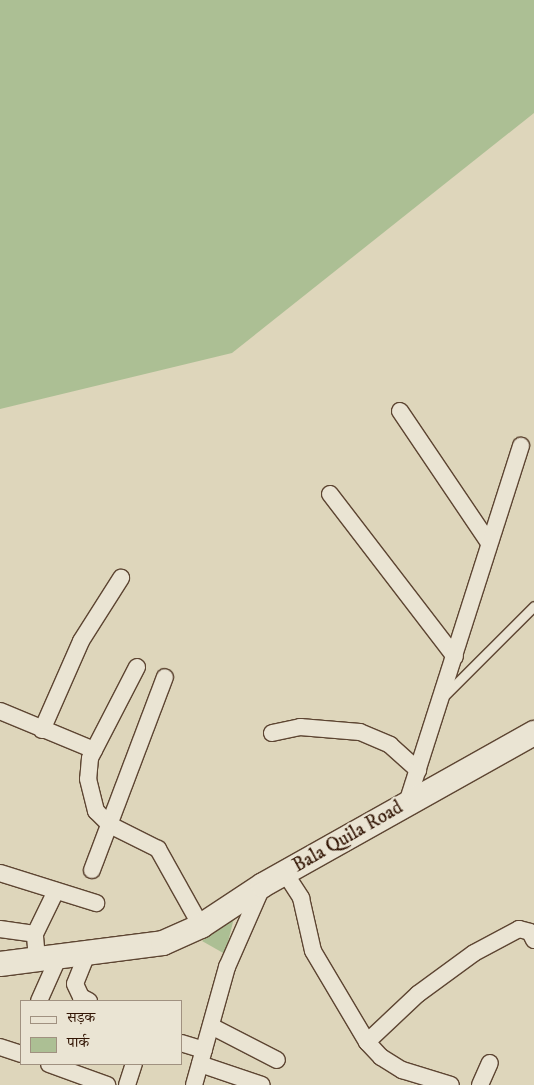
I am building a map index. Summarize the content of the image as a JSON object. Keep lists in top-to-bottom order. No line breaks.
{"streets":{"street":["Bala Quila Road"]},"legend":["सड़क","पार्क"]}
